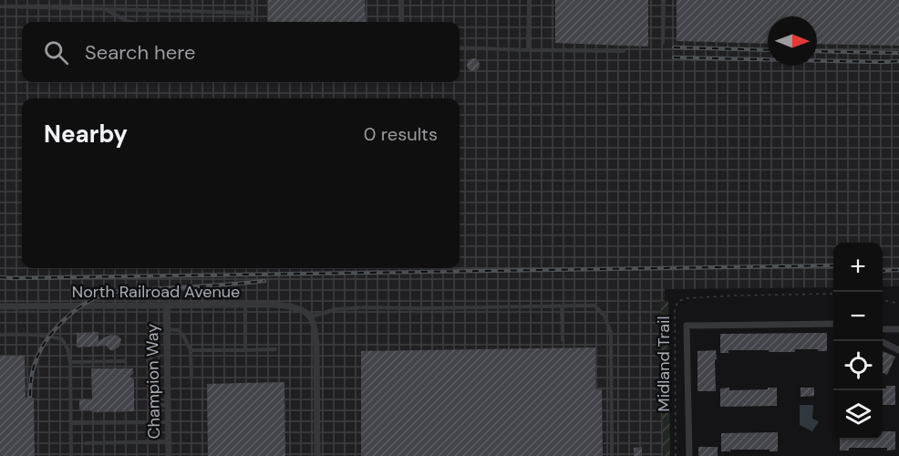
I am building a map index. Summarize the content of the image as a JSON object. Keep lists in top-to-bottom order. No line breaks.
{"streets":{"street":["North Railroad Avenue","Champion Way"],"path":["Midland Trail"]},"crossings":[["North Railroad Avenue","Champion Way"]],"north":"right","page":{"search":"Search here","heading":["Nearby","0 results"],"map_buttons":["+","−"]}}
